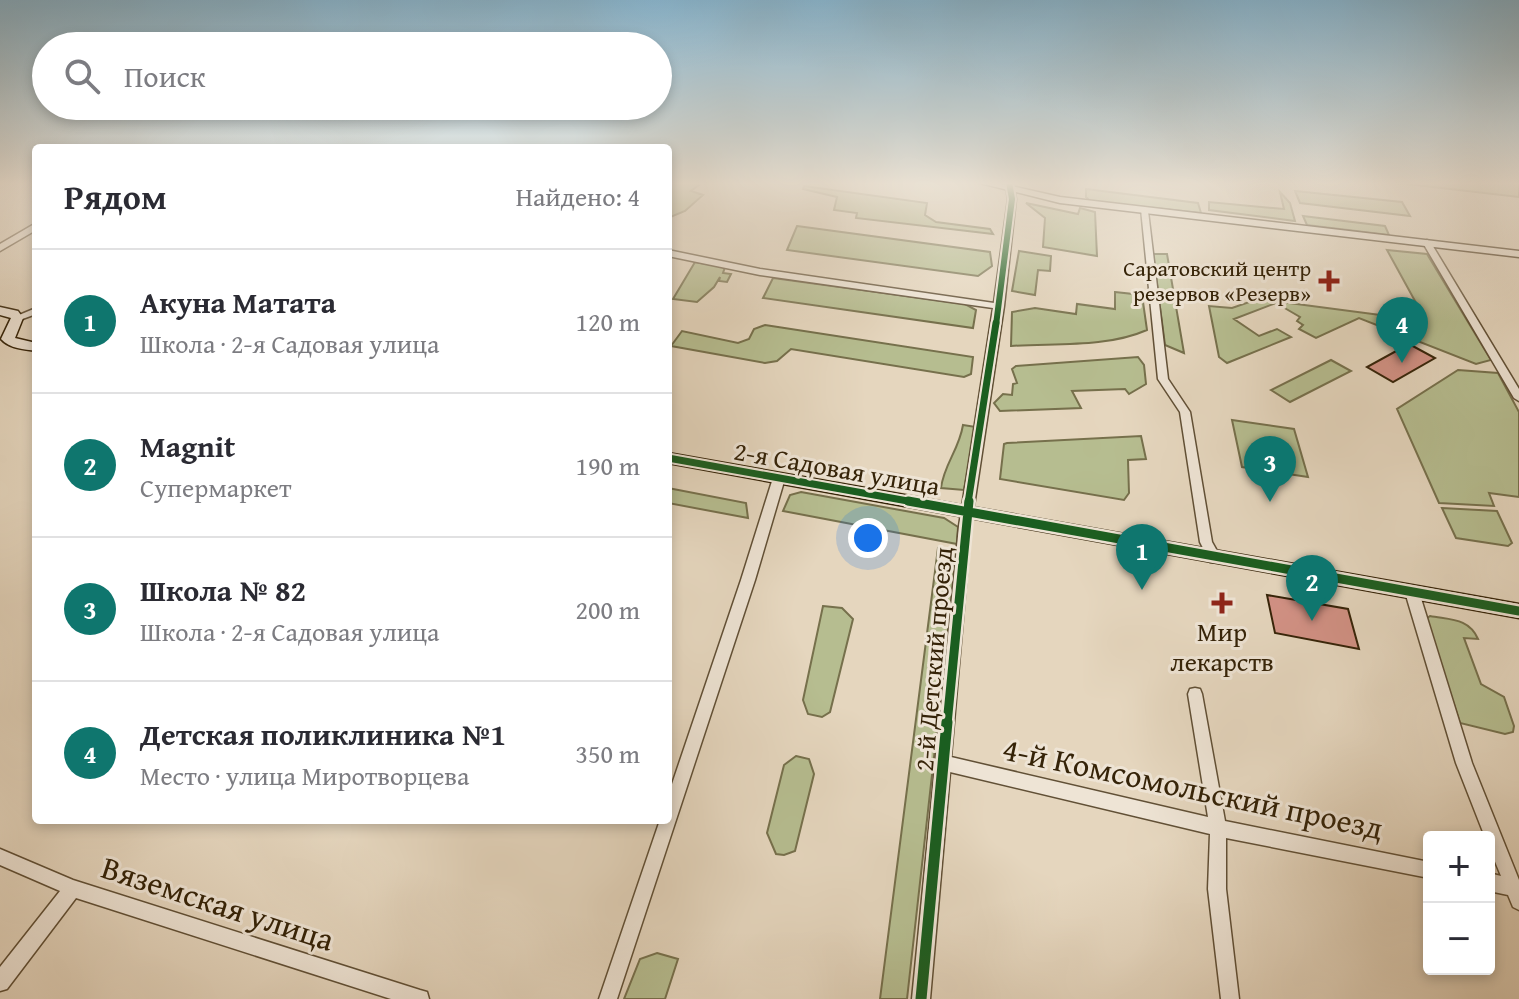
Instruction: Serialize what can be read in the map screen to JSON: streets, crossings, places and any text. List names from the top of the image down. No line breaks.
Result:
{"streets":{"street":["2-я Садовая улица","2-й Детский проезд","4-й Комсомольский проезд","Вяземская улица"]},"crossings":[["2-я Садовая улица","2-й Детский проезд"],["2-й Детский проезд","4-й Комсомольский проезд"]],"places":{"health":["Саратовский центр резервов «Резерв»","Мир лекарств"]},"page":{"search":"Поиск","heading":["Рядом","Найдено: 4"],"list":[{"mark":"1","name":"Акуна Матата","note":"Школа · 2-я Садовая улица","value":"120 m"},{"mark":"2","name":"Magnit","note":"Супермаркет","value":"190 m"},{"mark":"3","name":"Школа № 82","note":"Школа · 2-я Садовая улица","value":"200 m"},{"mark":"4","name":"Детская поликлиника №1","note":"Место · улица Миротворцева","value":"350 m"}],"pins":["4","3","1","2"],"map_buttons":["+","−"]}}
